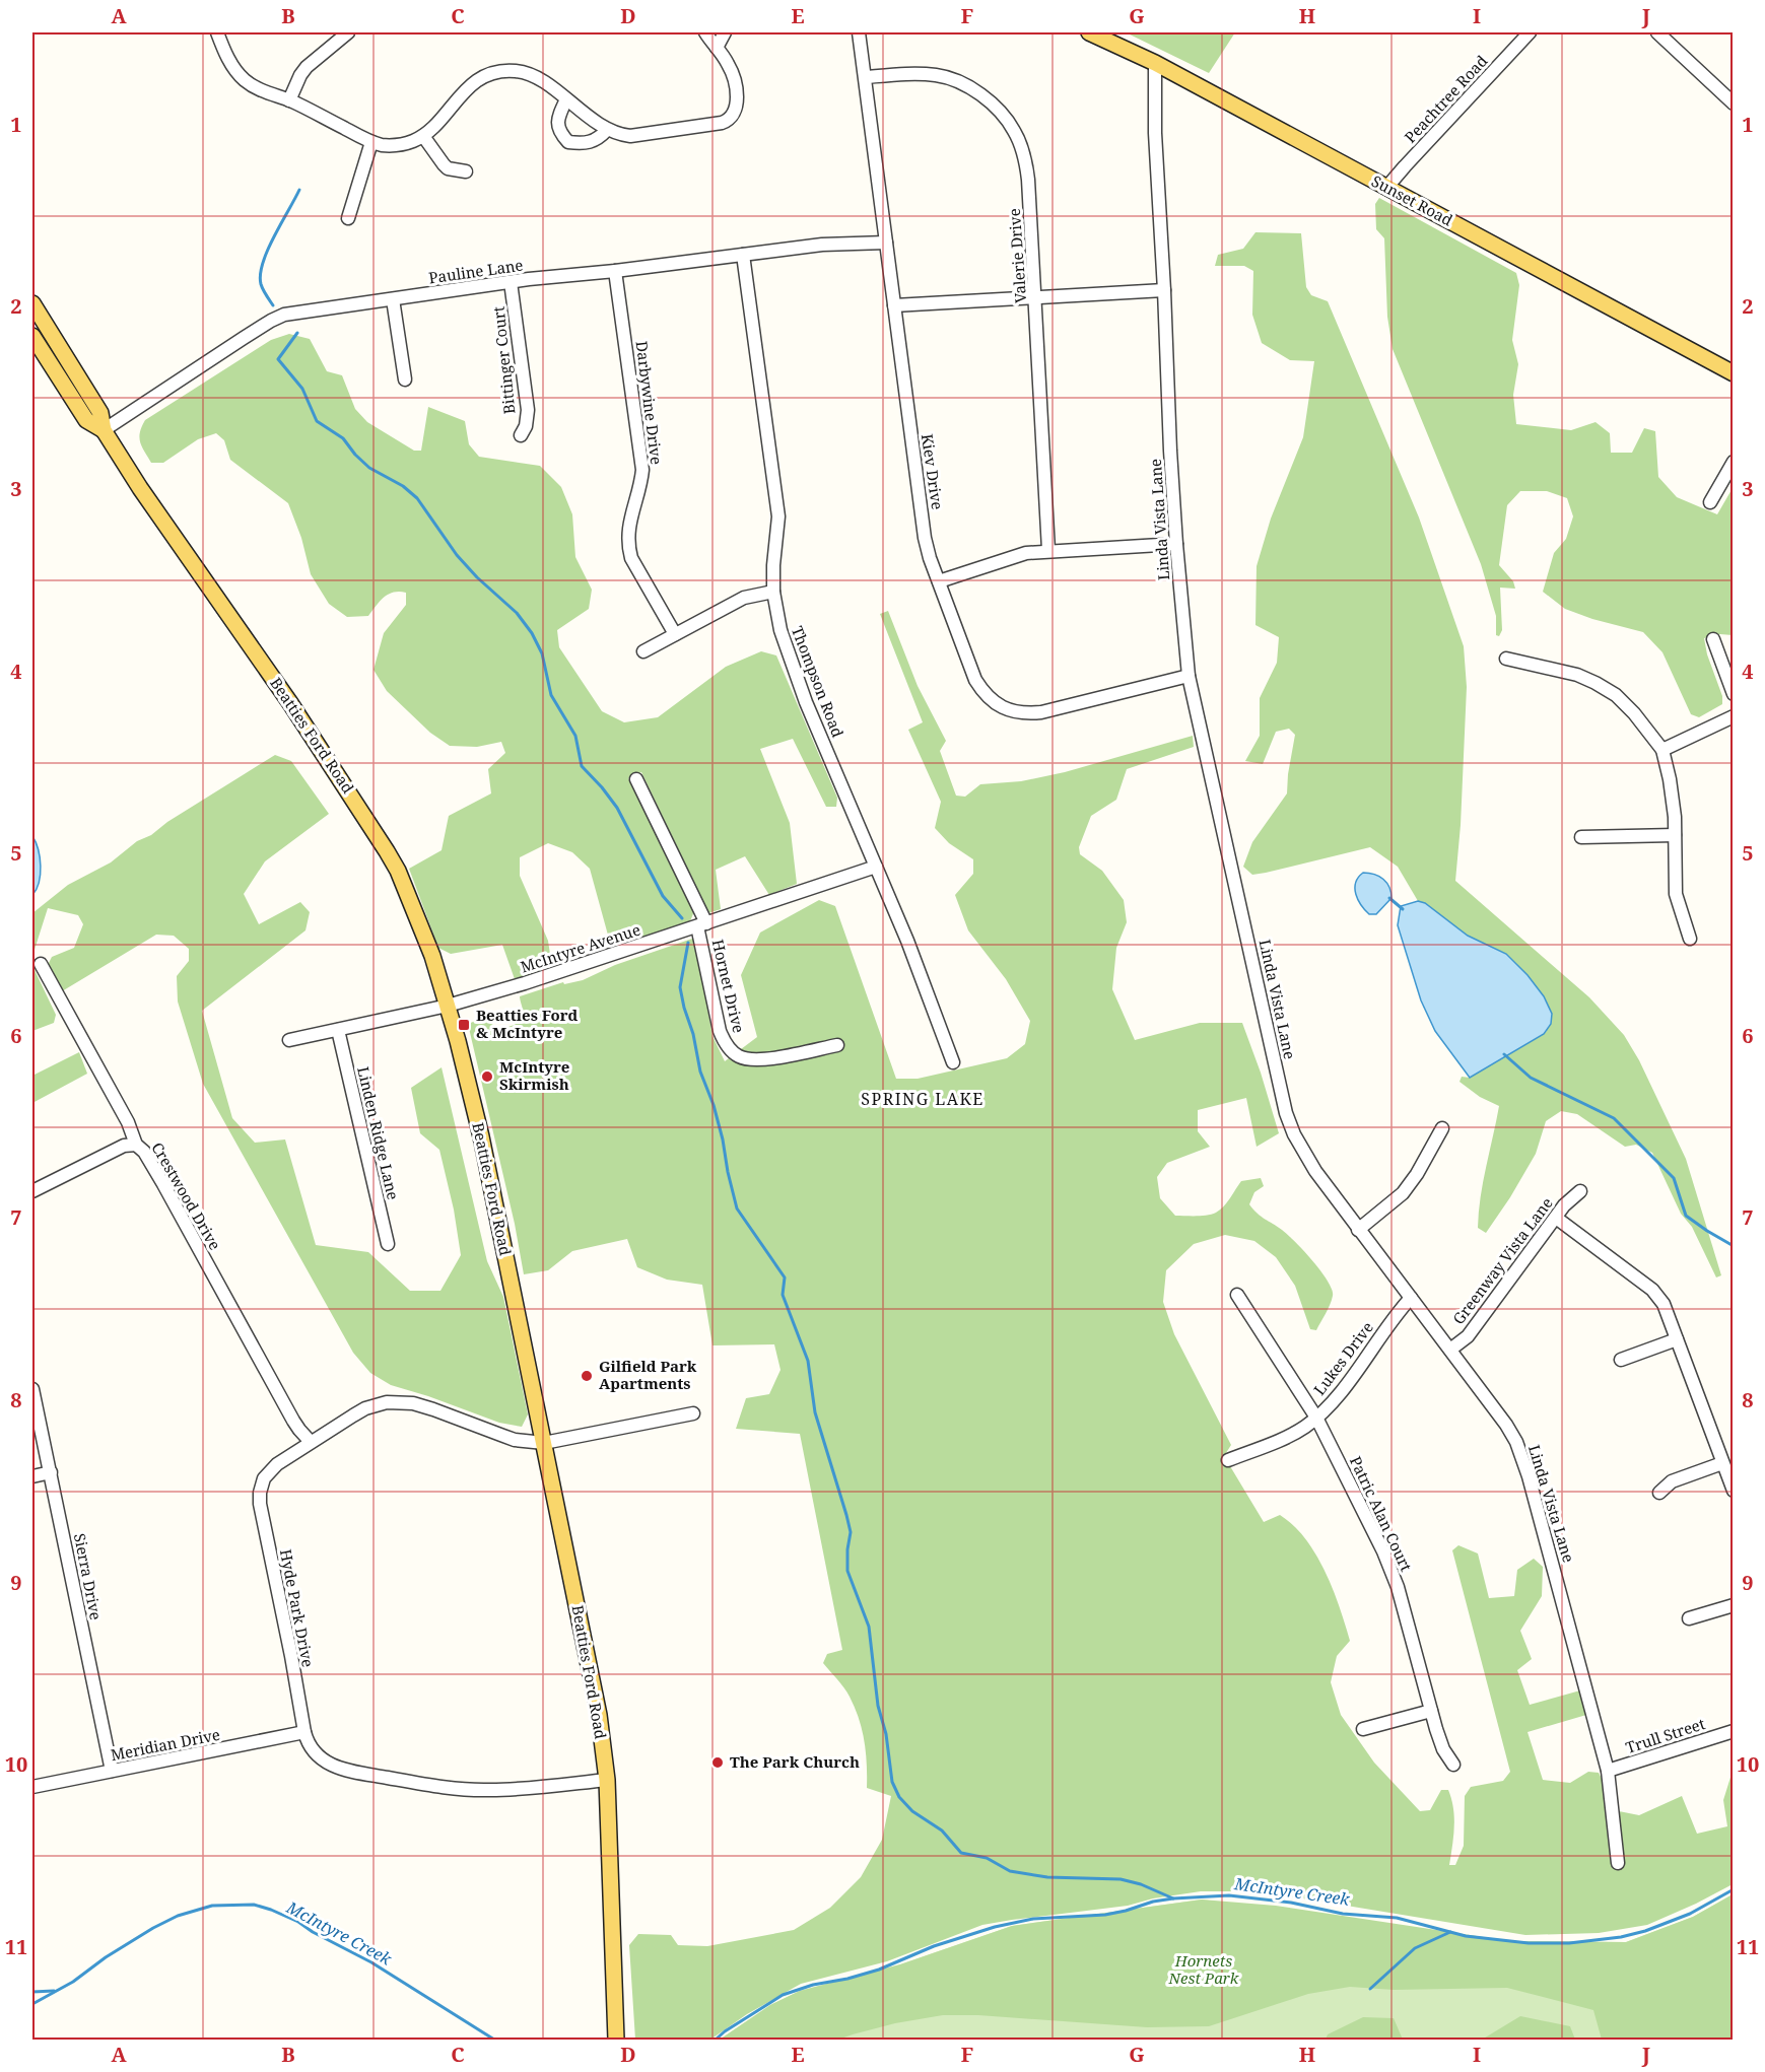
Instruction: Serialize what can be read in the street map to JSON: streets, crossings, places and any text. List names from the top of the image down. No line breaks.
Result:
{"streets":{"main road":["Sunset Road","Beatties Ford Road"],"street":["Peachtree Road","Valerie Drive","Pauline Lane","Bittinger Court","Darbywine Drive","Kiev Drive","Linda Vista Lane","Thompson Road","McIntyre Avenue","Hornet Drive","Linden Ridge Lane","Crestwood Drive","Greenway Vista Lane","Lukes Drive","Patric Alan Court","Sierra Drive","Hyde Park Drive","Trull Street","Meridian Drive"]},"crossings":[["Peachtree Road","Sunset Road"],["Sunset Road","Linda Vista Lane"],["Valerie Drive","Kiev Drive"],["Pauline Lane","Bittinger Court"],["Pauline Lane","Darbywine Drive"],["Pauline Lane","Kiev Drive"],["Pauline Lane","Thompson Road"],["Pauline Lane","Beatties Ford Road"],["Kiev Drive","Linda Vista Lane"],["Linda Vista Lane","Greenway Vista Lane"],["Linda Vista Lane","Lukes Drive"],["Linda Vista Lane","Trull Street"],["Thompson Road","McIntyre Avenue"],["Beatties Ford Road","McIntyre Avenue"],["Beatties Ford Road","Hyde Park Drive"],["McIntyre Avenue","Hornet Drive"],["McIntyre Avenue","Linden Ridge Lane"],["Crestwood Drive","Hyde Park Drive"],["Lukes Drive","Patric Alan Court"],["Sierra Drive","Meridian Drive"],["Hyde Park Drive","Meridian Drive"]],"districts":["SPRING LAKE"],"water":["McIntyre Creek"],"parks":["Hornets Nest Park"],"places":{"transit":["Beatties Ford & McIntyre"],"other":["McIntyre Skirmish","Gilfield Park Apartments","The Park Church"]},"grid":{"columns":["A","B","C","D","E","F","G","H","I","J"],"rows":["1","2","3","4","5","6","7","8","9","10","11"]}}
